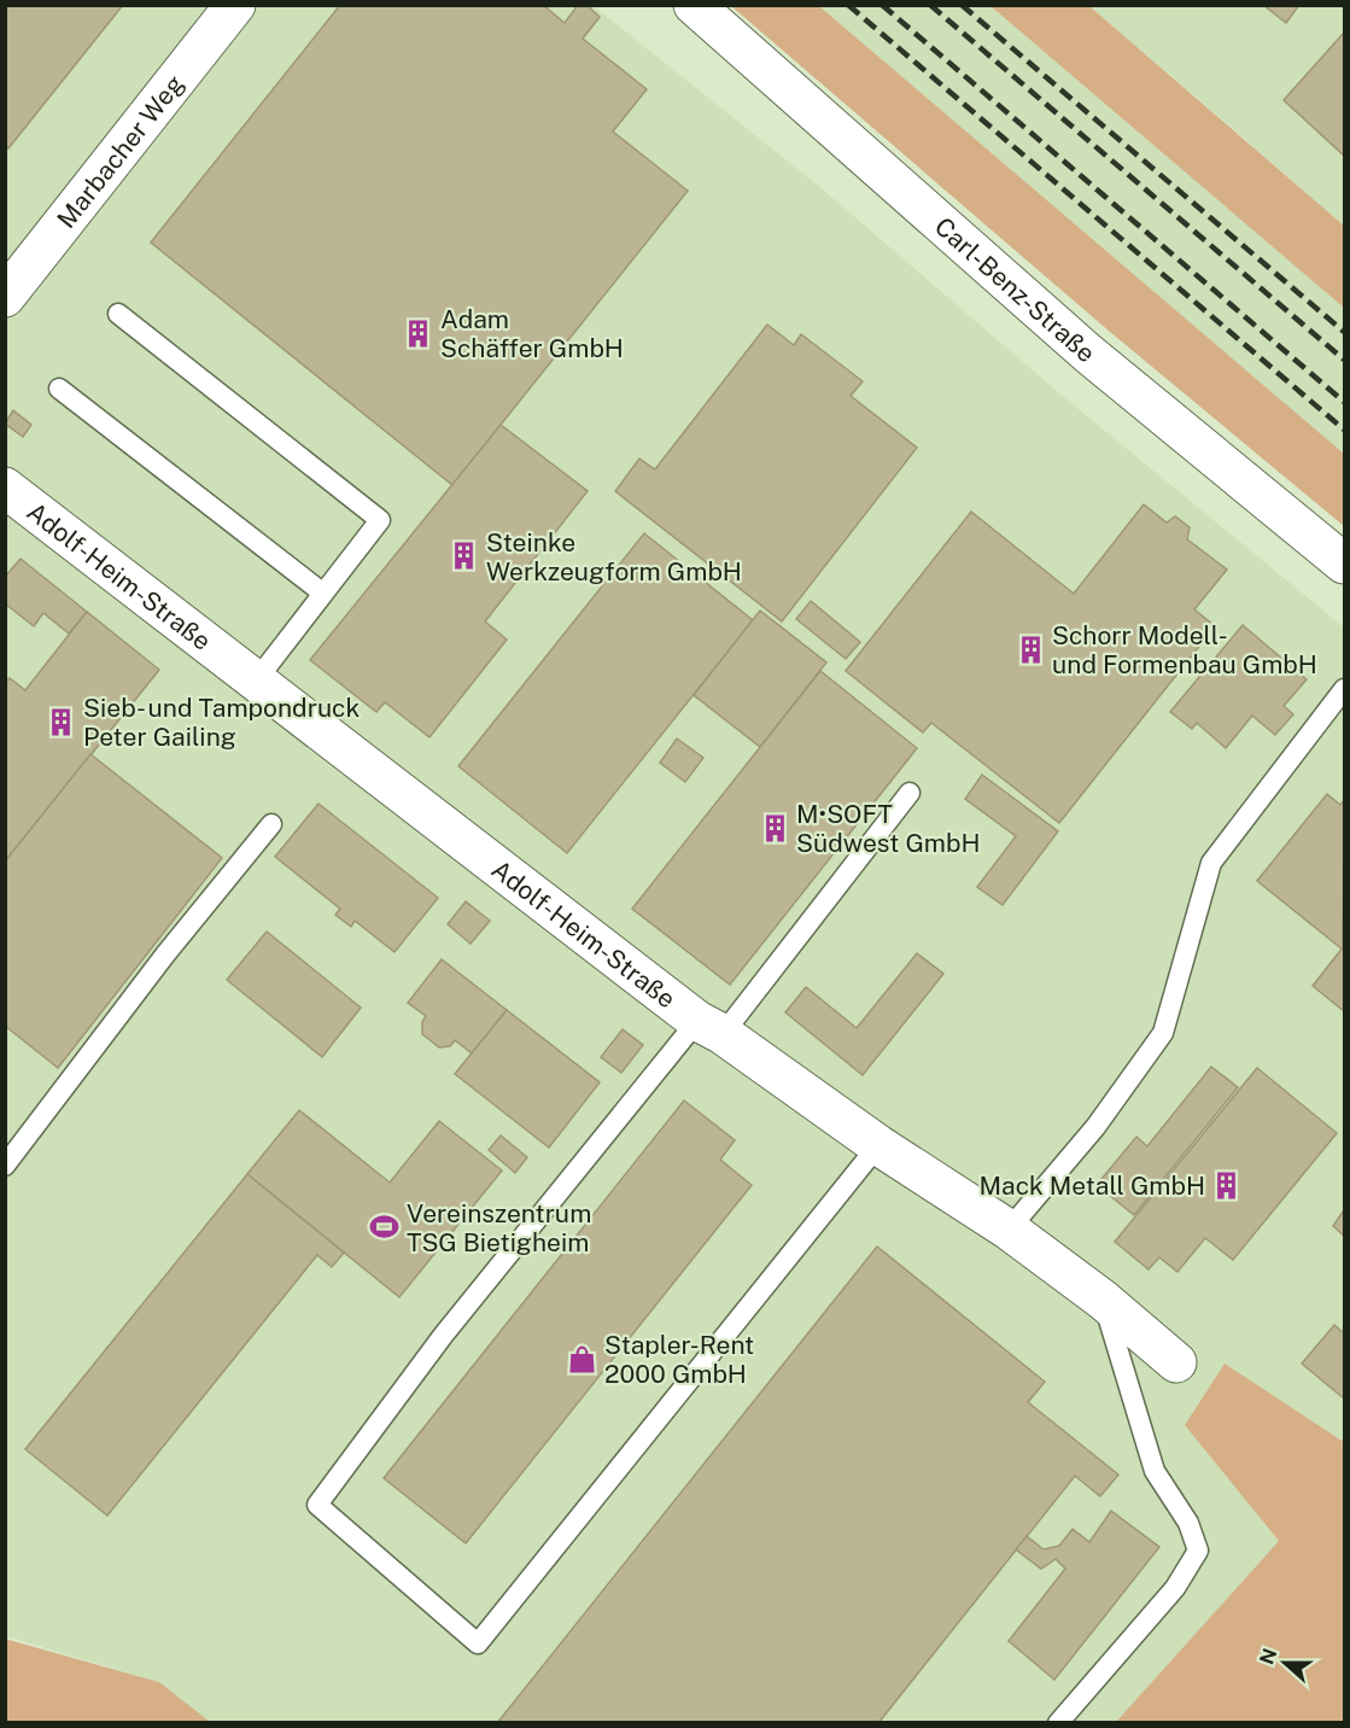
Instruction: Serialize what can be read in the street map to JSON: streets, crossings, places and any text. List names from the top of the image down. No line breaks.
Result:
{"streets":{"street":["Marbacher Weg","Carl-Benz-Straße","Adolf-Heim-Straße"]},"places":{"building":["Adam Schäffer GmbH","Steinke Werkzeugform GmbH","Schorr Modell- und Formenbau GmbH","Sieb- und Tampondruck Peter Gailing","M•SOFT Südwest GmbH","Mack Metall GmbH"],"sports":["Vereinszentrum TSG Bietigheim"],"shop":["Stapler-Rent 2000 GmbH"]},"north":"left"}
